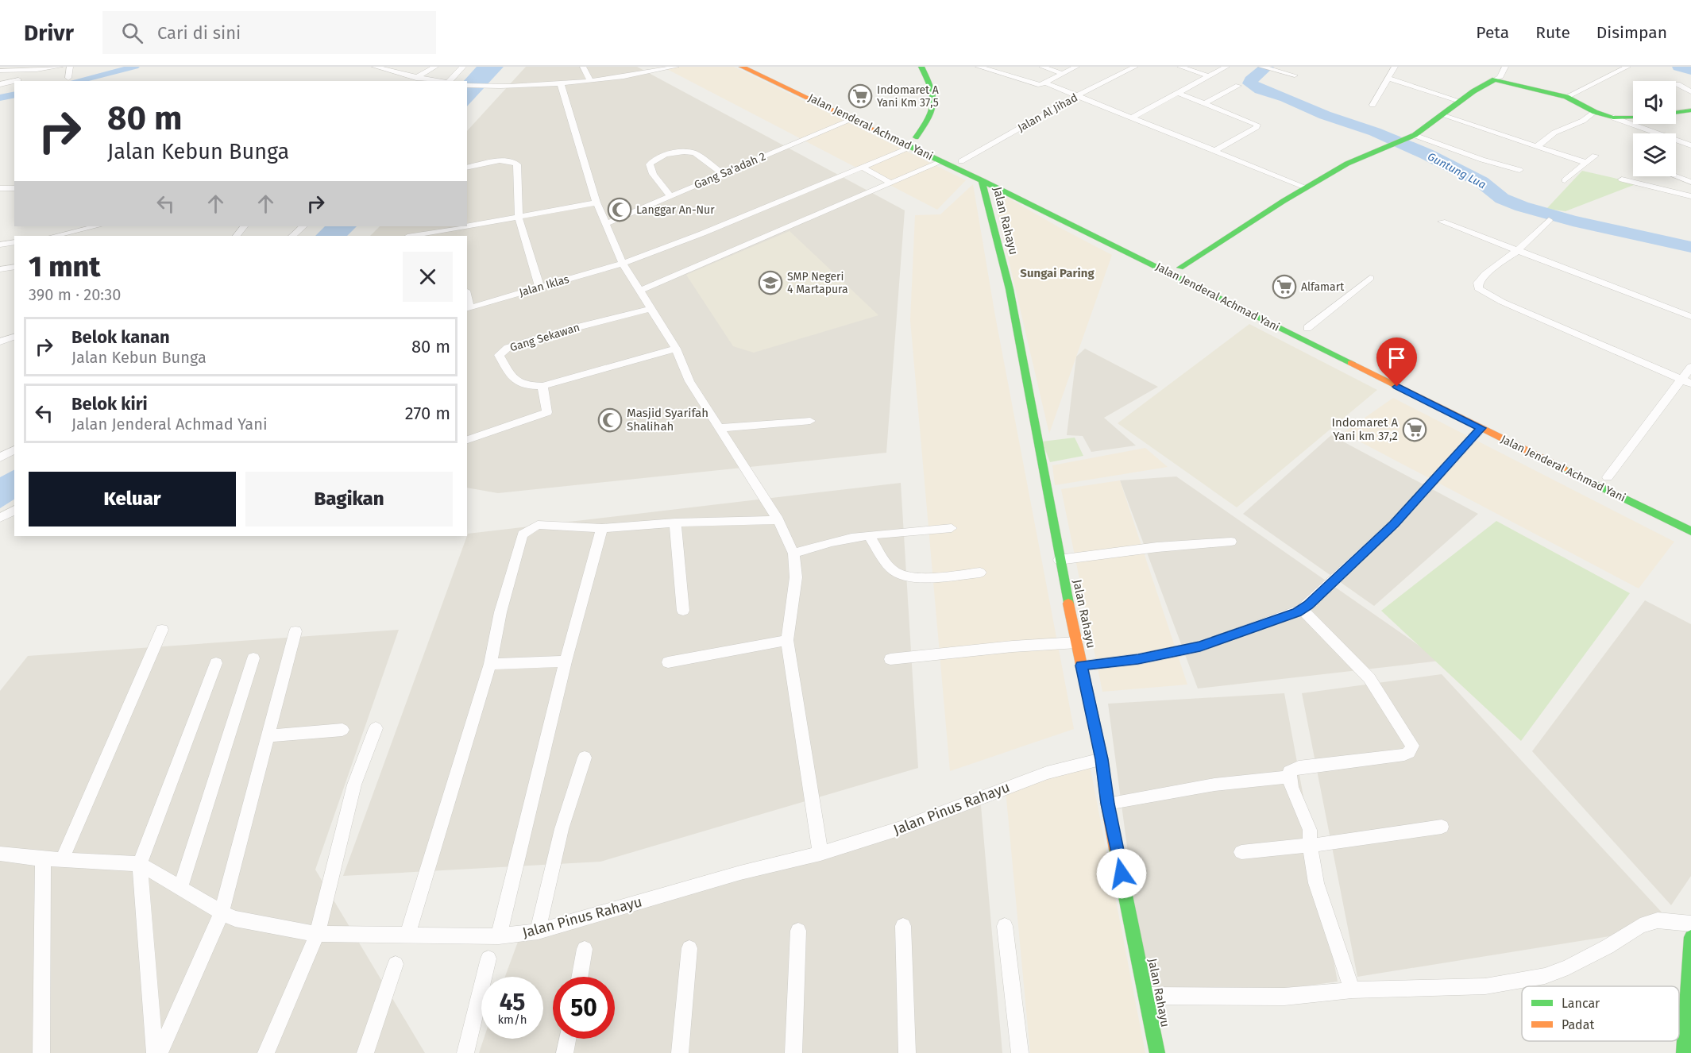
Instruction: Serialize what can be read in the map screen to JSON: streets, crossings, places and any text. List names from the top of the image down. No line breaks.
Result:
{"streets":{"main road":["Jalan Jenderal Achmad Yani","Jalan Rahayu"],"street":["Jalan Al Jihad","Gang Sa'adah 2","Jalan Iklas","Gang Sekawan","Jalan Pinus Rahayu"]},"crossings":[["Jalan Al Jihad","Jalan Jenderal Achmad Yani"],["Jalan Jenderal Achmad Yani","Gang Sa'adah 2"],["Jalan Jenderal Achmad Yani","Jalan Rahayu"],["Jalan Jenderal Achmad Yani","Jalan Iklas"],["Jalan Rahayu","Jalan Pinus Rahayu"]],"districts":["Sungai Paring"],"water":["Guntung Lua"],"places":{"supermarket":["Indomaret A Yani Km 37,5","Alfamart","Indomaret A Yani km 37,2"],"mosque":["Langgar An-Nur","Masjid Syarifah Shalihah"],"school or university":["SMP Negeri 4 Martapura"]},"legend":["Lancar","Padat"],"page":{"header":"Drivr","search":"Cari di sini","nav":["Peta","Rute","Disimpan"],"turn":["80 m","Jalan Kebun Bunga"],"heading":["1 mnt","390 m · 20:30"],"list":[{"name":"Belok kanan","note":"Jalan Kebun Bunga","value":"80 m"},{"name":"Belok kiri","note":"Jalan Jenderal Achmad Yani","value":"270 m"}],"buttons":["Keluar","Bagikan"],"speed":"45 km/h","limit":"50"}}
